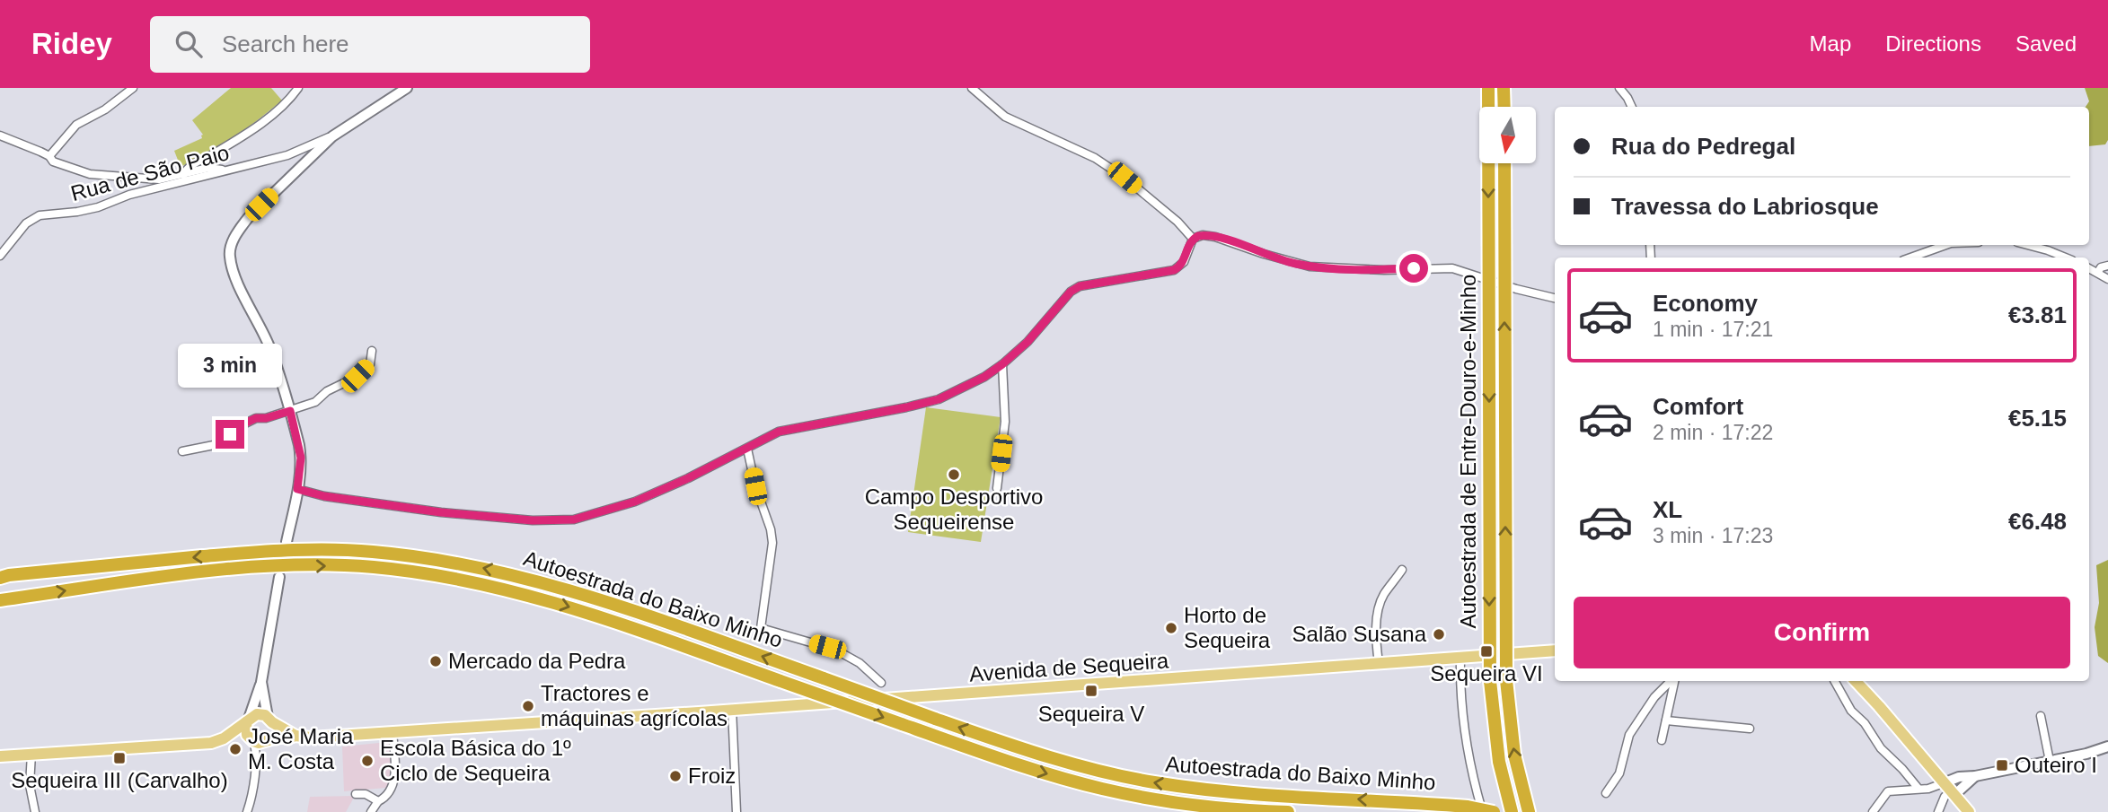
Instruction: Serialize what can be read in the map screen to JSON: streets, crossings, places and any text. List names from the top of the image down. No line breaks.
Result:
{"streets":{"highway":["Autoestrada de Entre-Douro-e-Minho","Autoestrada do Baixo Minho"],"main road":["Avenida de Sequeira"],"street":["Rua de São Paio"]},"places":{"other":["Campo Desportivo Sequeirense","Horto de Sequeira","Salão Susana","Mercado da Pedra","Tractores e máquinas agrícolas","José Maria M. Costa","Escola Básica do 1º Ciclo de Sequeira","Froiz"],"transit":["Sequeira VI","Sequeira V","Sequeira III (Carvalho)","Outeiro I"]},"north":"bottom","page":{"header":"Ridey","search":"Search here","nav":["Map","Directions","Saved"],"banner":["Rua do Pedregal","Travessa do Labriosque"],"list":[{"name":"Economy","note":"1 min · 17:21","value":"€3.81"},{"name":"Comfort","note":"2 min · 17:22","value":"€5.15"},{"name":"XL","note":"3 min · 17:23","value":"€6.48"}],"bubble":"3 min","buttons":"Confirm"}}
